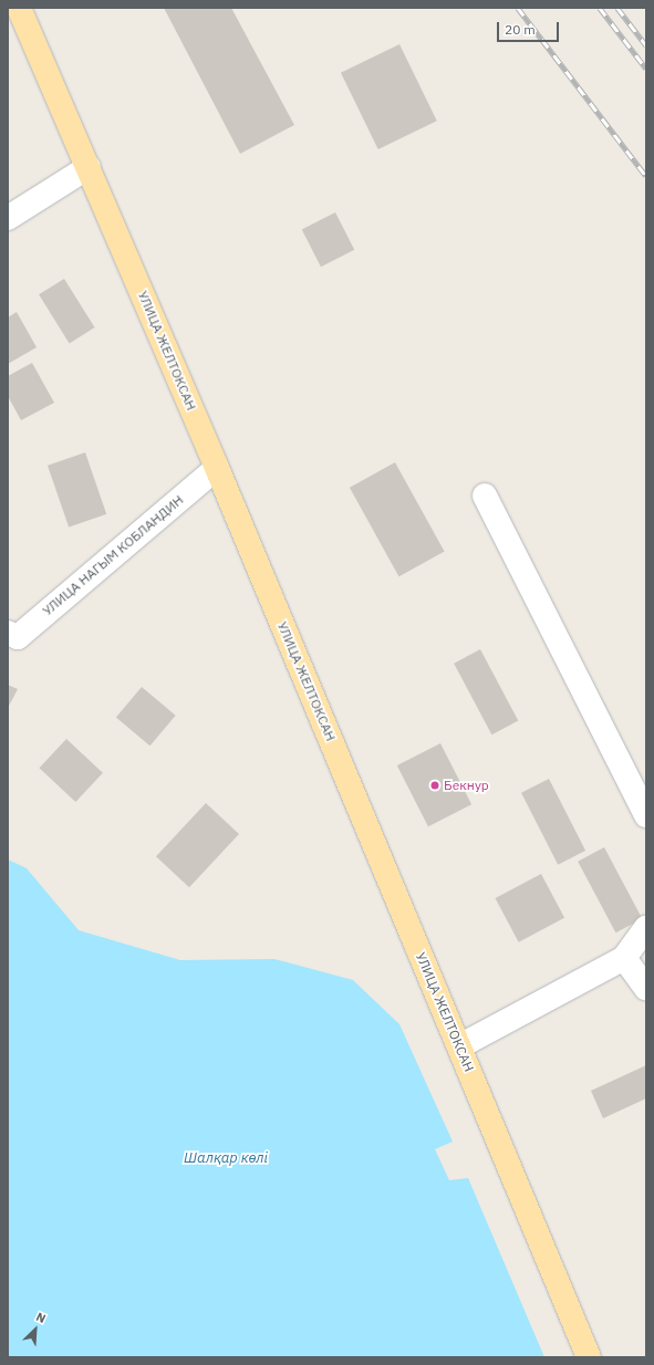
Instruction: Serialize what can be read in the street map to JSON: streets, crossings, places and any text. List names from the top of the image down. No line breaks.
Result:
{"streets":{"main road":["УЛИЦА ЖЕЛТОКСАН"],"street":["УЛИЦА НАГЫМ КОБЛАНДИН"]},"crossings":[["УЛИЦА ЖЕЛТОКСАН","УЛИЦА НАГЫМ КОБЛАНДИН"]],"water":["Шалқар көлі"],"places":["Бекнур"],"scale_bar":"20 m","north":"top right"}
